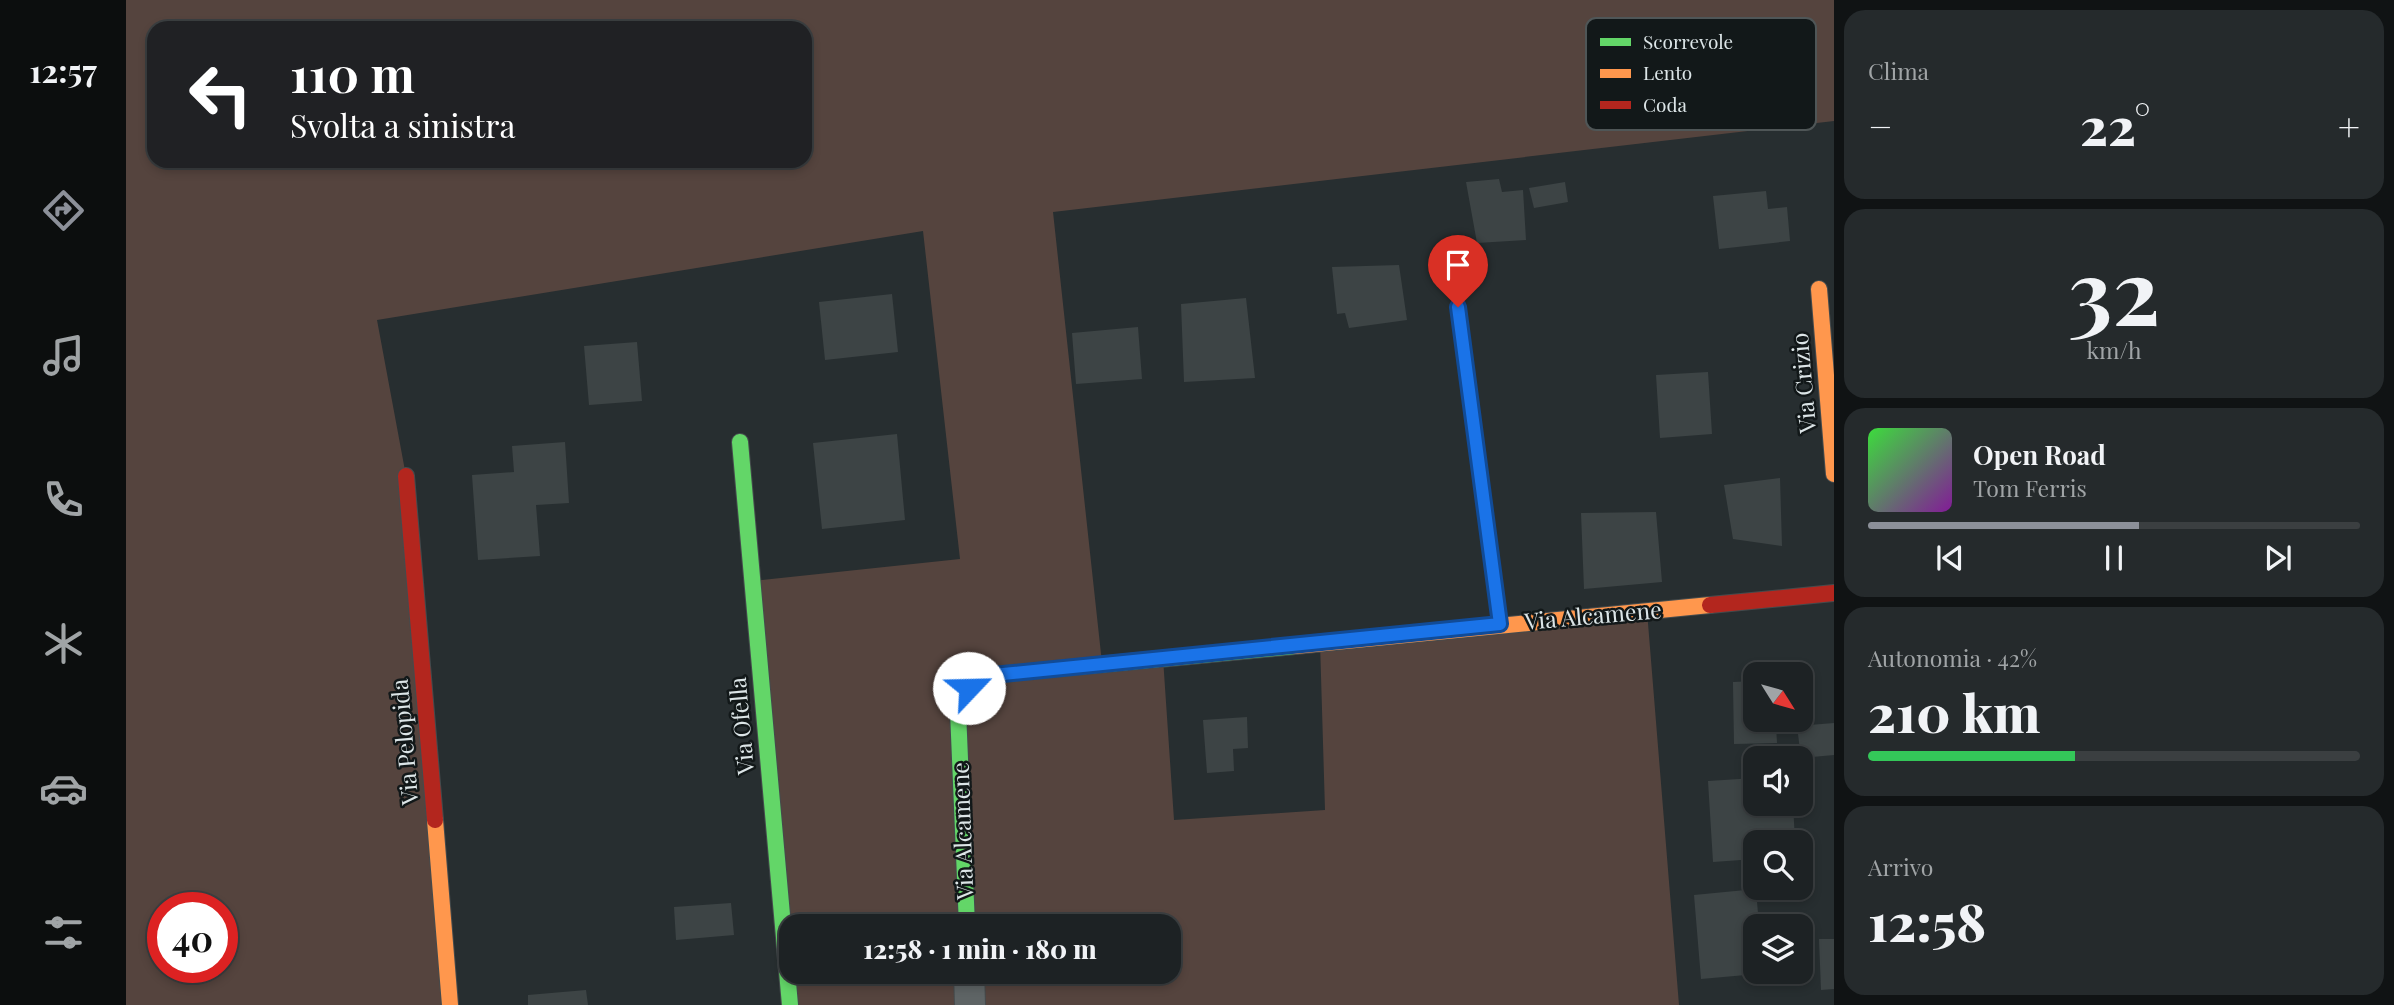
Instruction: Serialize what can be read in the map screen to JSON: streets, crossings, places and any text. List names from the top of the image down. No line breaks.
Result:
{"streets":{"street":["Via Crizio","Via Alcamene","Via Ofella","Via Pelopida"]},"legend":["Scorrevole","Lento","Coda"],"north":"bottom right","page":{"tabs":"12:57","tile":["Clima",["32","km/h"],["Autonomia · 42%","210 km"],["Arrivo","12:58"]],"turn":["110 m","Svolta a sinistra"],"heat":["−","22°","+"],"song":["Open Road","Tom Ferris"],"limit":"40","trip":"12:58 · 1 min · 180 m"}}
